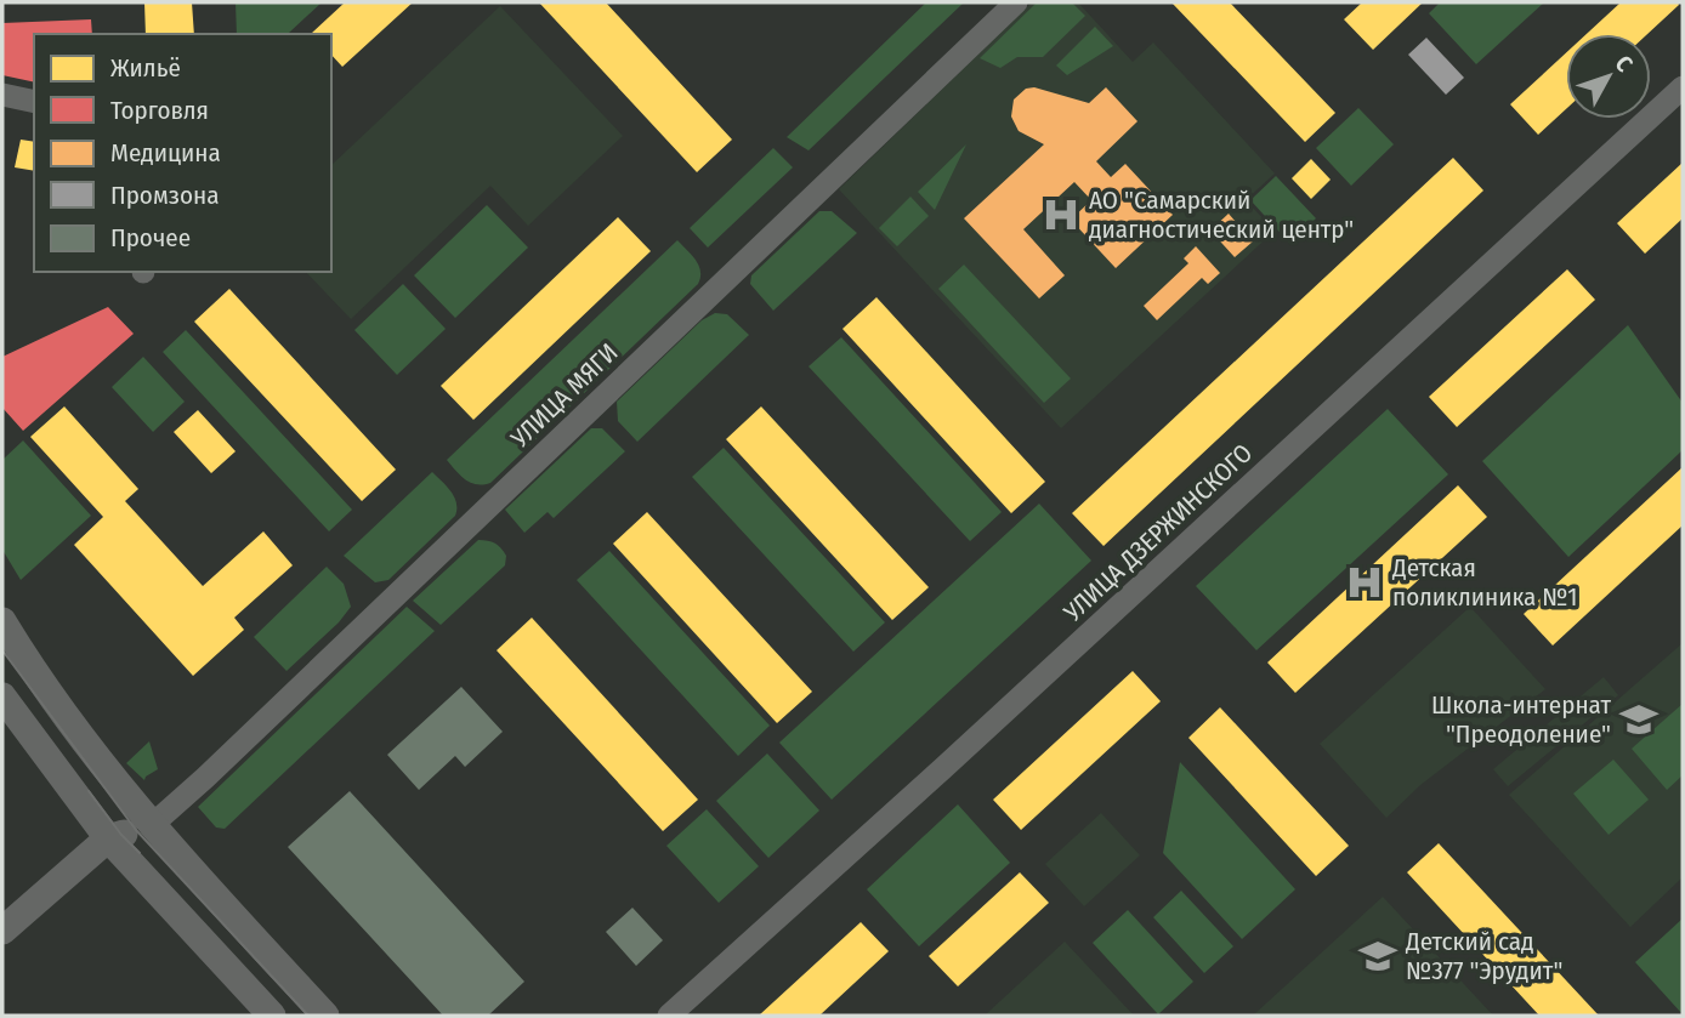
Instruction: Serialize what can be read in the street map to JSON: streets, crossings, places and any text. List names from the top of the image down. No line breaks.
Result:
{"streets":{"street":["УЛИЦА МЯГИ","УЛИЦА ДЗЕРЖИНСКОГО"]},"places":{"hospital":["АО \"Самарский диагностический центр\"","Детская поликлиника №1"],"school or university":["Школа-интернат \"Преодоление\"","Детский сад №377 \"Эрудит\""]},"legend":["Жильё","Торговля","Медицина","Промзона","Прочее"],"north":"top right"}
